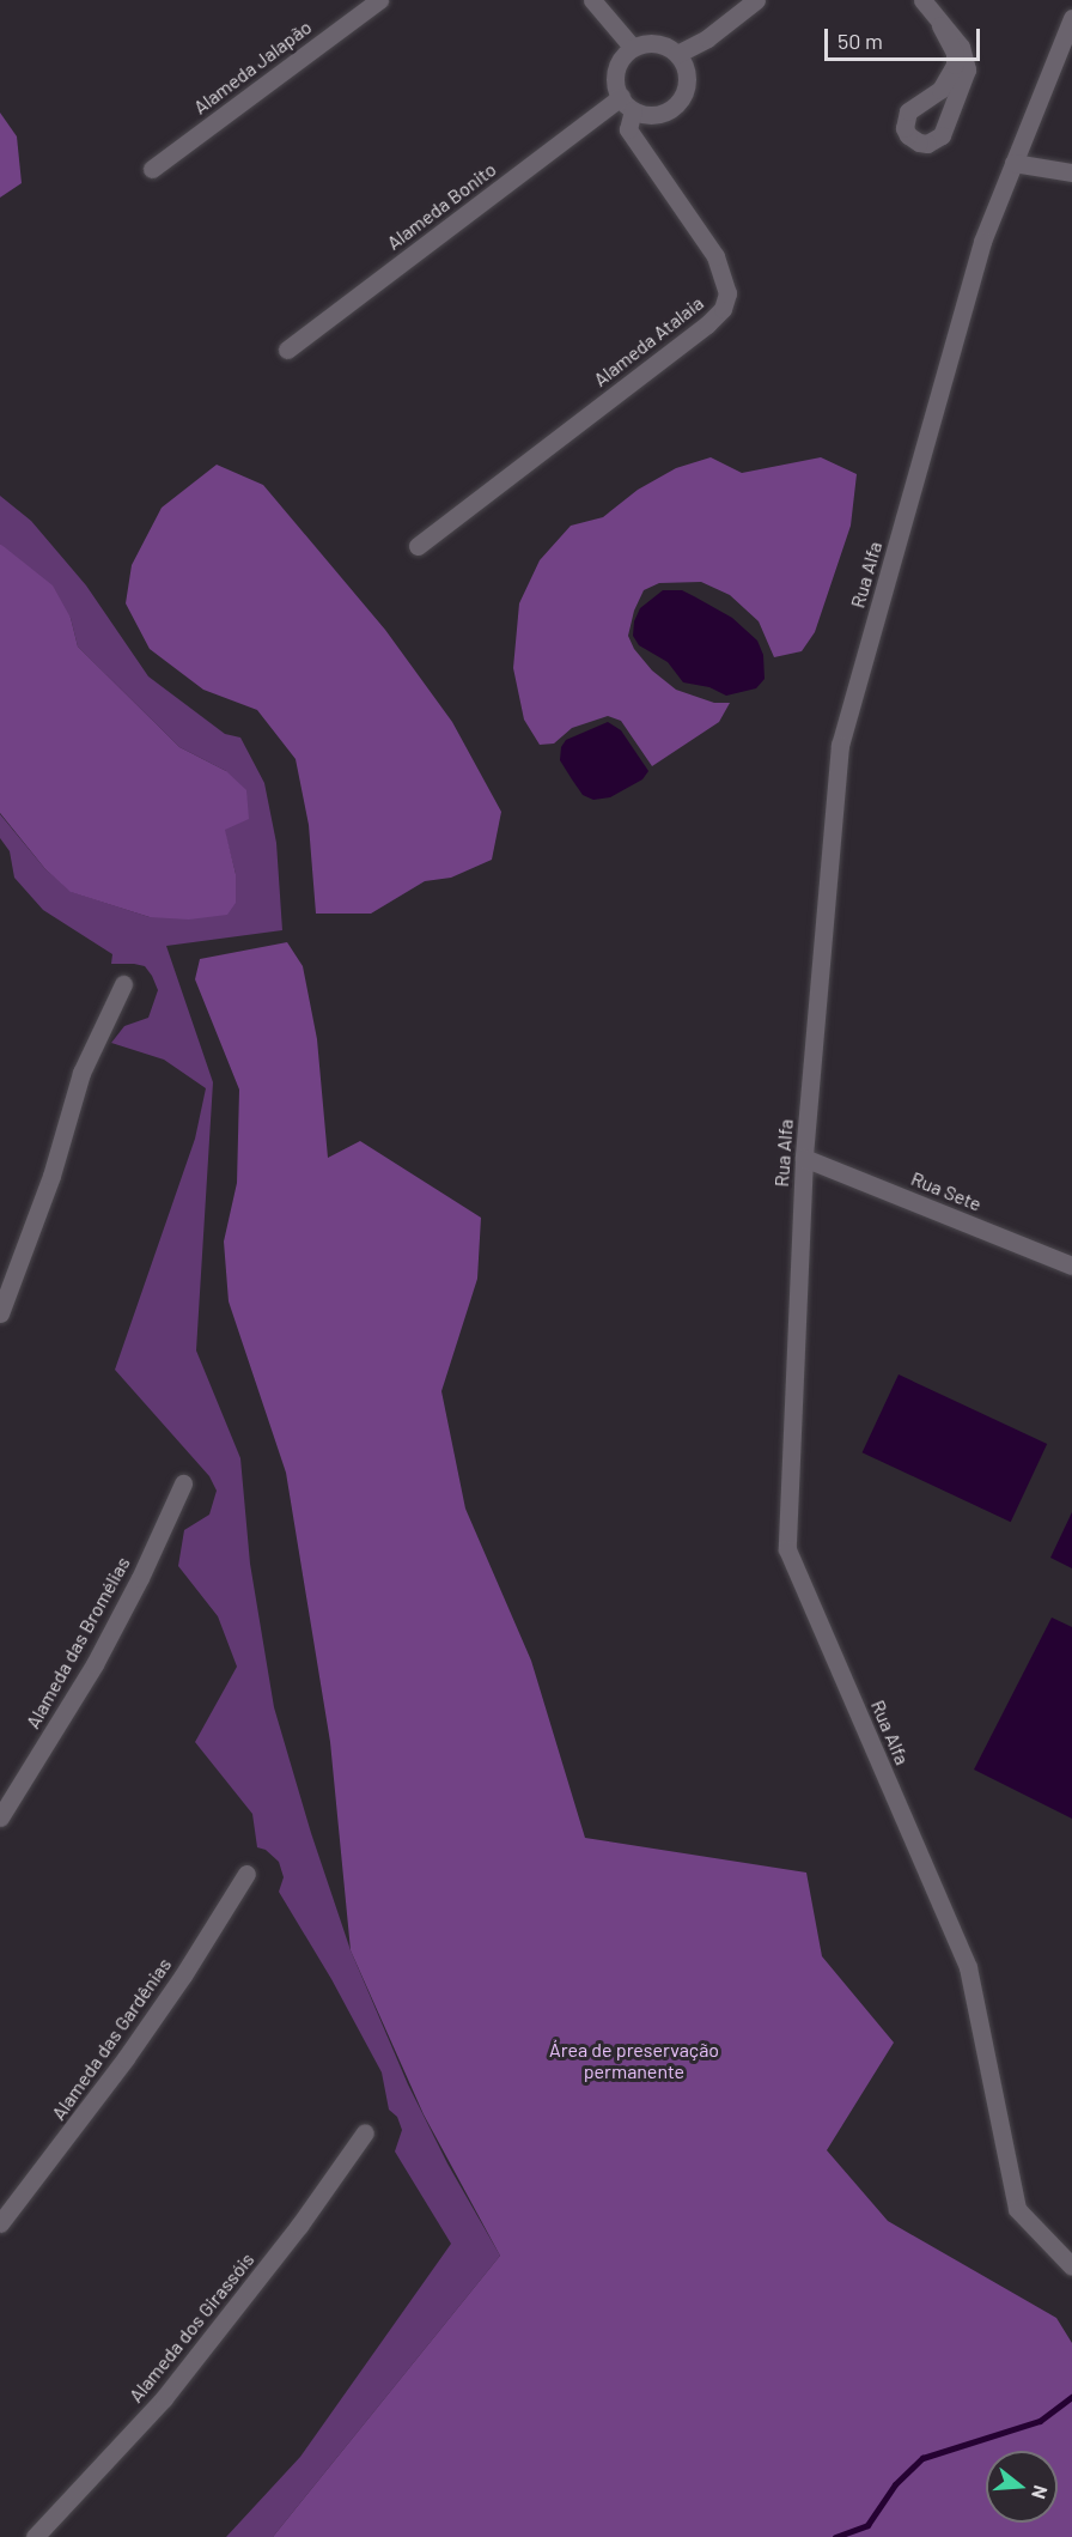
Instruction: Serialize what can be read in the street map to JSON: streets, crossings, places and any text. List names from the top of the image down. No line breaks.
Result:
{"streets":{"street":["Alameda Jalapão","Alameda Bonito","Alameda Atalaia","Rua Alfa","Rua Sete","Alameda das Bromélias","Alameda das Gardênias","Alameda dos Girassóis"]},"crossings":[["Alameda Bonito","Alameda Atalaia"],["Rua Alfa","Rua Sete"]],"parks":["Área de preservação permanente"],"scale_bar":"50 m","north":"right"}
